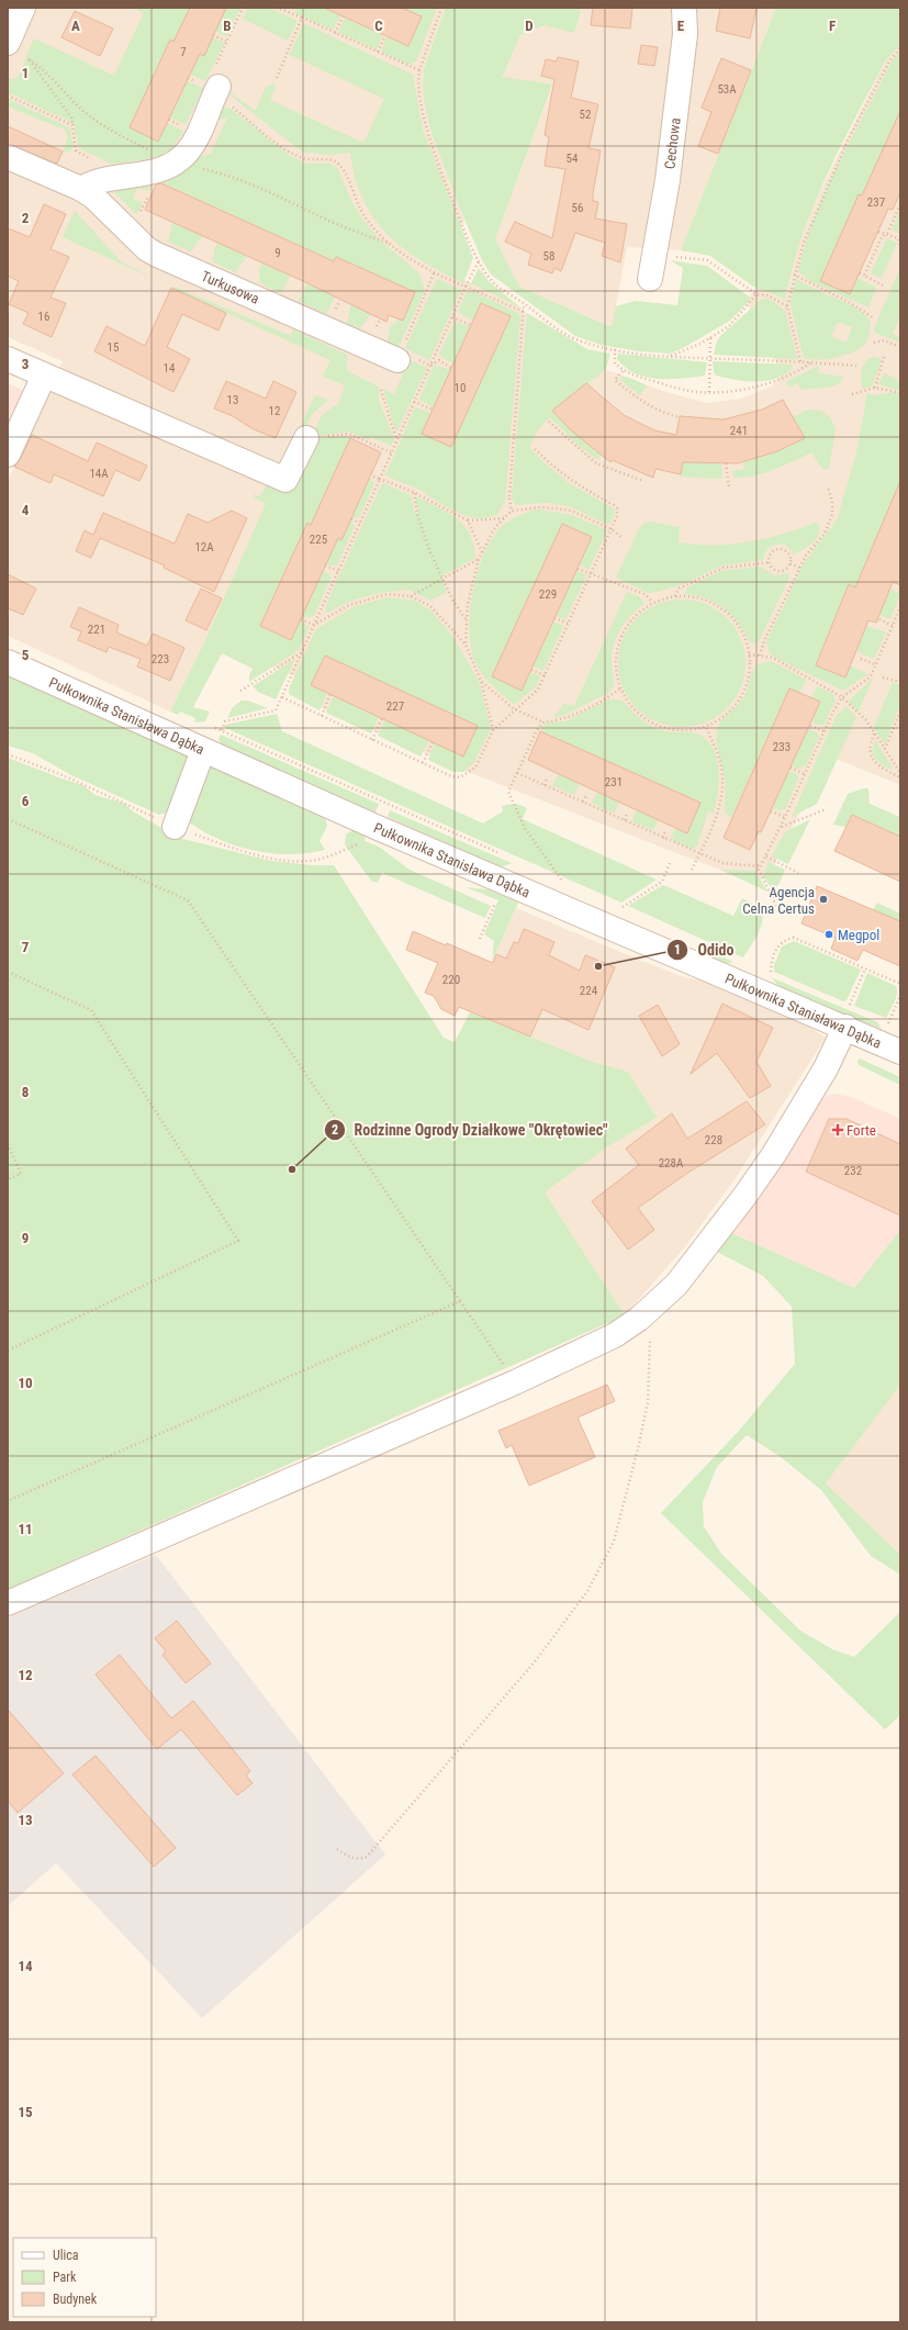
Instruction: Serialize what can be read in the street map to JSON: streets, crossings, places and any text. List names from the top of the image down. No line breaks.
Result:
{"streets":{"street":["Cechowa","Turkusowa","Pułkownika Stanisława Dąbka"]},"places":{"other":["Agencja Celna Certus","Megpol","Odido","Rodzinne Ogrody Działkowe \"Okrętowiec\""],"health":["Forte"]},"house_numbers":["7","53A","52","54","237","56","9","58","16","15","14","10","13","12","241","14A","225","12A","229","221","223","227","233","231","220","224","228","228A","232"],"legend":["Ulica","Park","Budynek"],"grid":{"columns":["A","B","C","D","E","F"],"rows":["1","2","3","4","5","6","7","8","9","10","11","12","13","14","15"]}}
